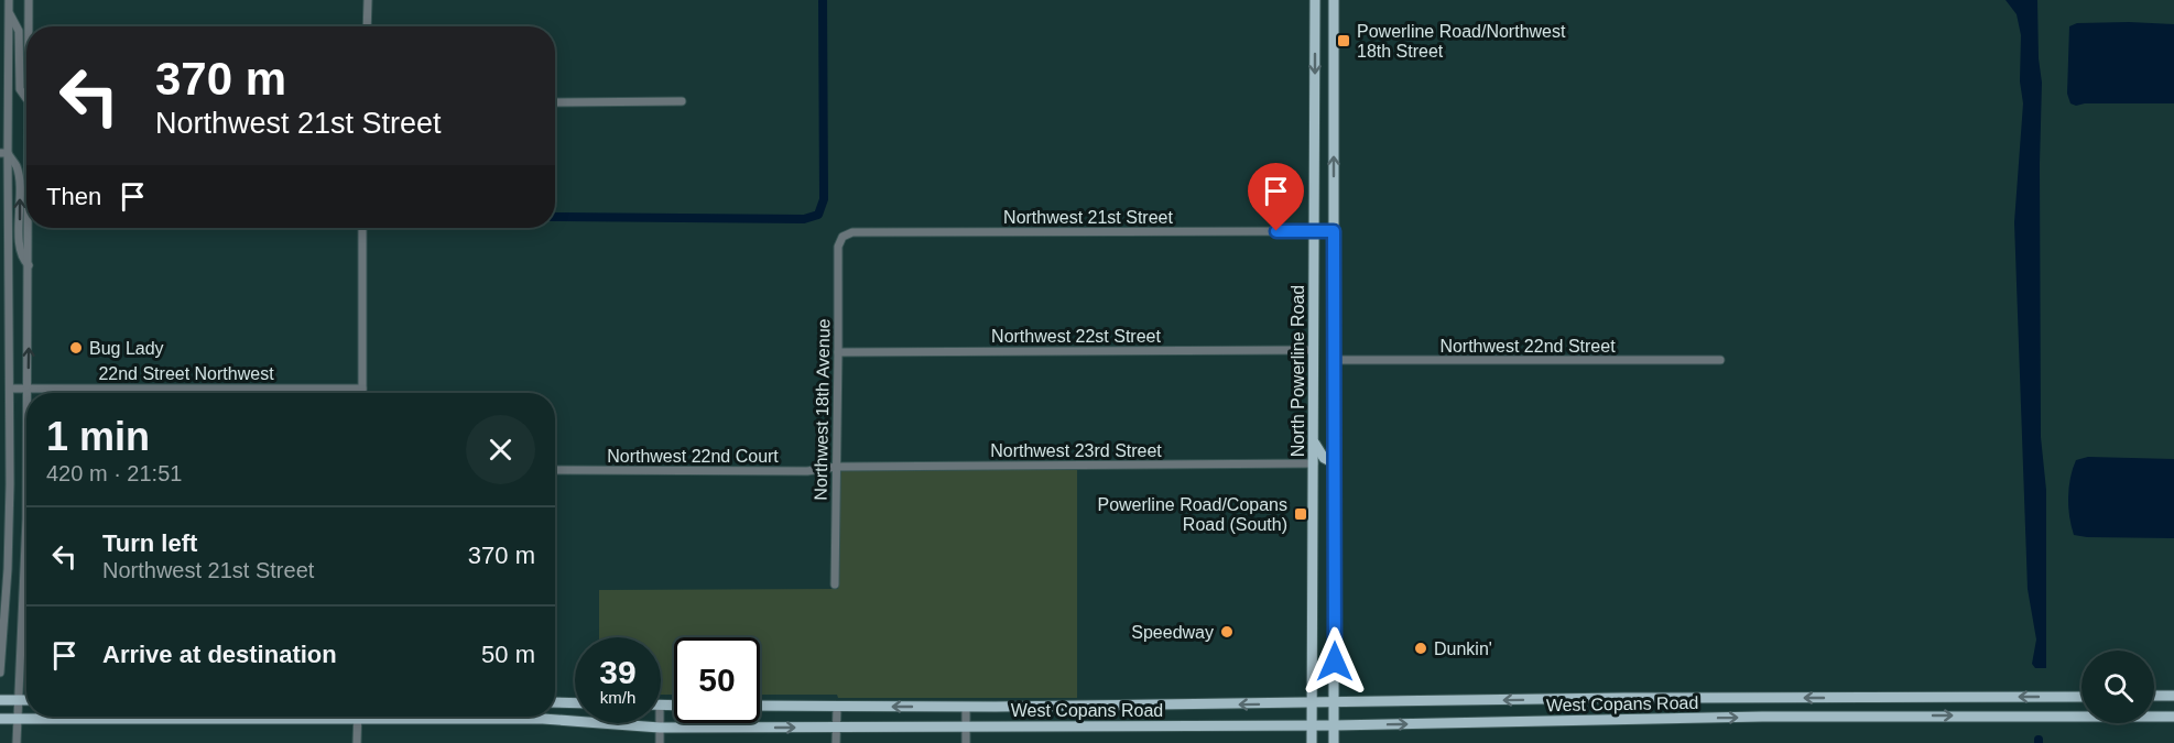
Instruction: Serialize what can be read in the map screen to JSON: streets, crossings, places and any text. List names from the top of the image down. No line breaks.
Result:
{"streets":{"main road":["North Powerline Road","West Copans Road"],"street":["Northwest 21st Street","Northwest 22st Street","Northwest 22nd Street","22nd Street Northwest","Northwest 18th Avenue","Northwest 23rd Street","Northwest 22nd Court"]},"crossings":[["Northwest 21st Street","North Powerline Road"],["Northwest 21st Street","Northwest 18th Avenue"],["Northwest 22st Street","North Powerline Road"],["Northwest 22st Street","Northwest 18th Avenue"],["Northwest 22nd Street","North Powerline Road"],["North Powerline Road","Northwest 23rd Street"],["North Powerline Road","West Copans Road"],["Northwest 18th Avenue","Northwest 23rd Street"],["Northwest 18th Avenue","Northwest 22nd Court"],["Northwest 23rd Street","Northwest 22nd Court"]],"places":{"transit":["Powerline Road/Northwest 18th Street","Powerline Road/Copans Road (South)"],"other":["Bug Lady","Speedway","Dunkin'"]},"page":{"turn":["370 m","Northwest 21st Street"],"then":"Then","heading":["1 min","420 m · 21:51"],"list":[{"name":"Turn left","note":"Northwest 21st Street","value":"370 m"},{"name":"Arrive at destination","value":"50 m"}],"speed":"39 km/h","limit":"50"}}
